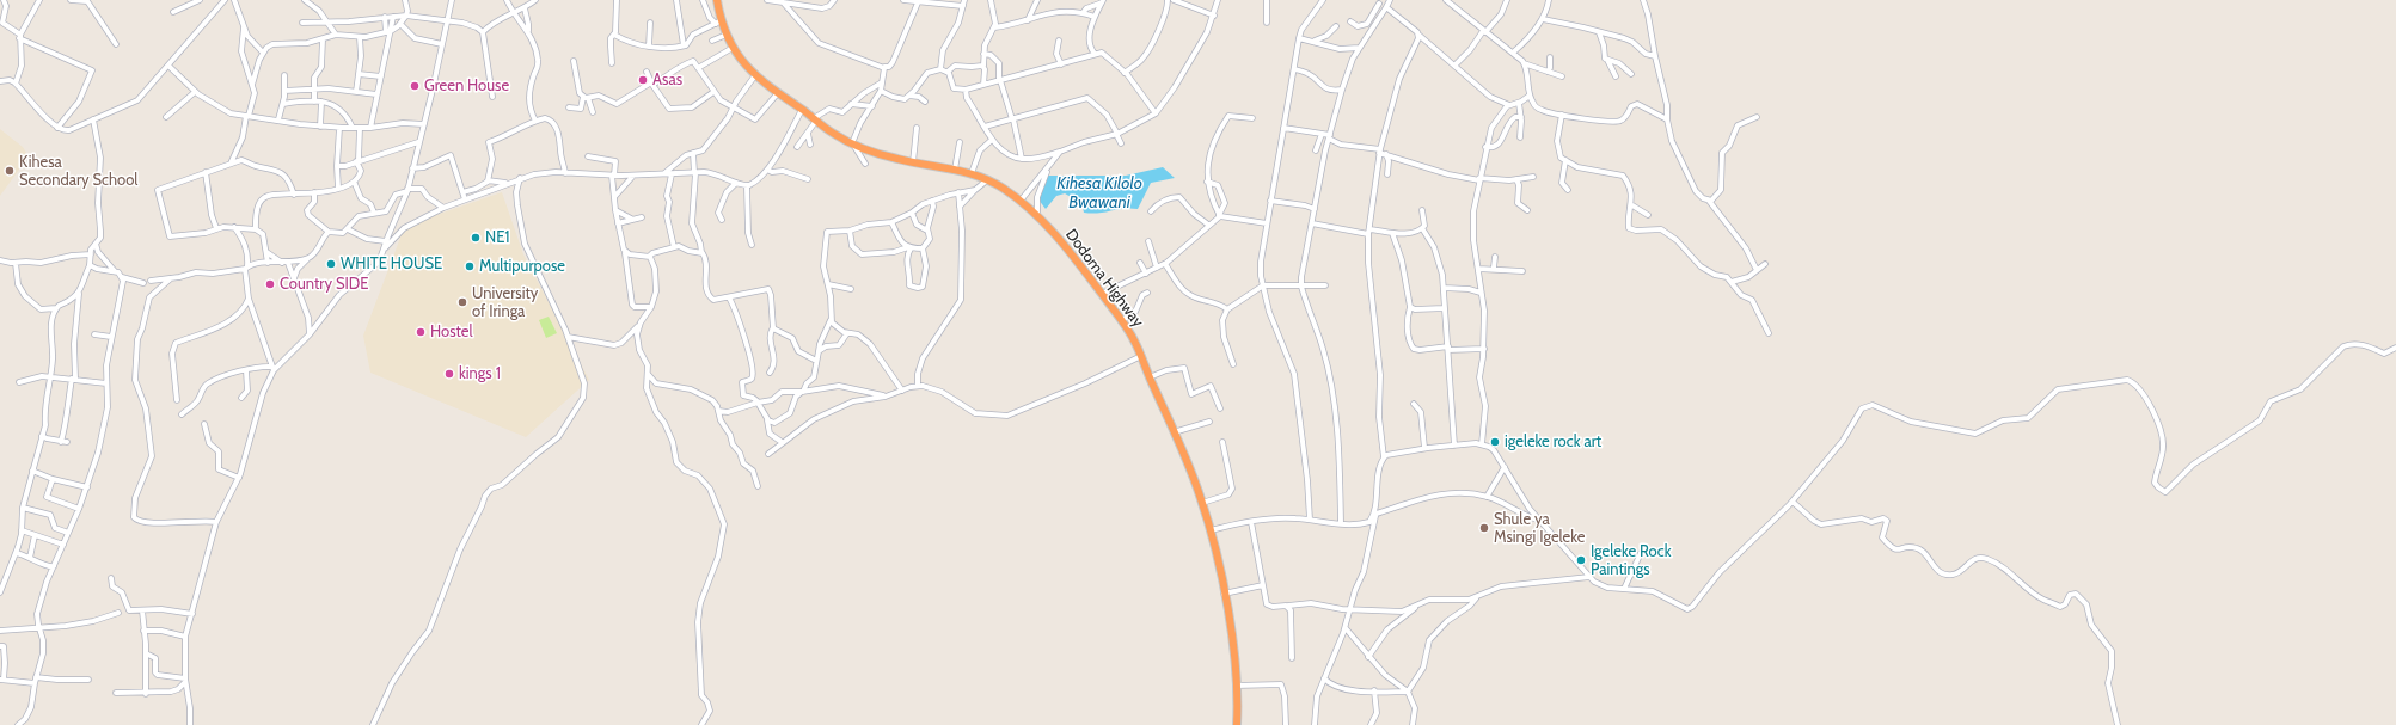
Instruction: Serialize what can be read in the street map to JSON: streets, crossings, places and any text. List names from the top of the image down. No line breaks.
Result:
{"streets":{"highway":["Dodoma Highway"]},"water":["Kihesa Kilolo Bwawani"],"places":["Asas","Green House","Kihesa Secondary School","NE1","WHITE HOUSE","Multipurpose","Country SIDE","University of Iringa","Hostel","kings 1","igeleke rock art","Shule ya Msingi Igeleke","Igeleke Rock Paintings"]}
